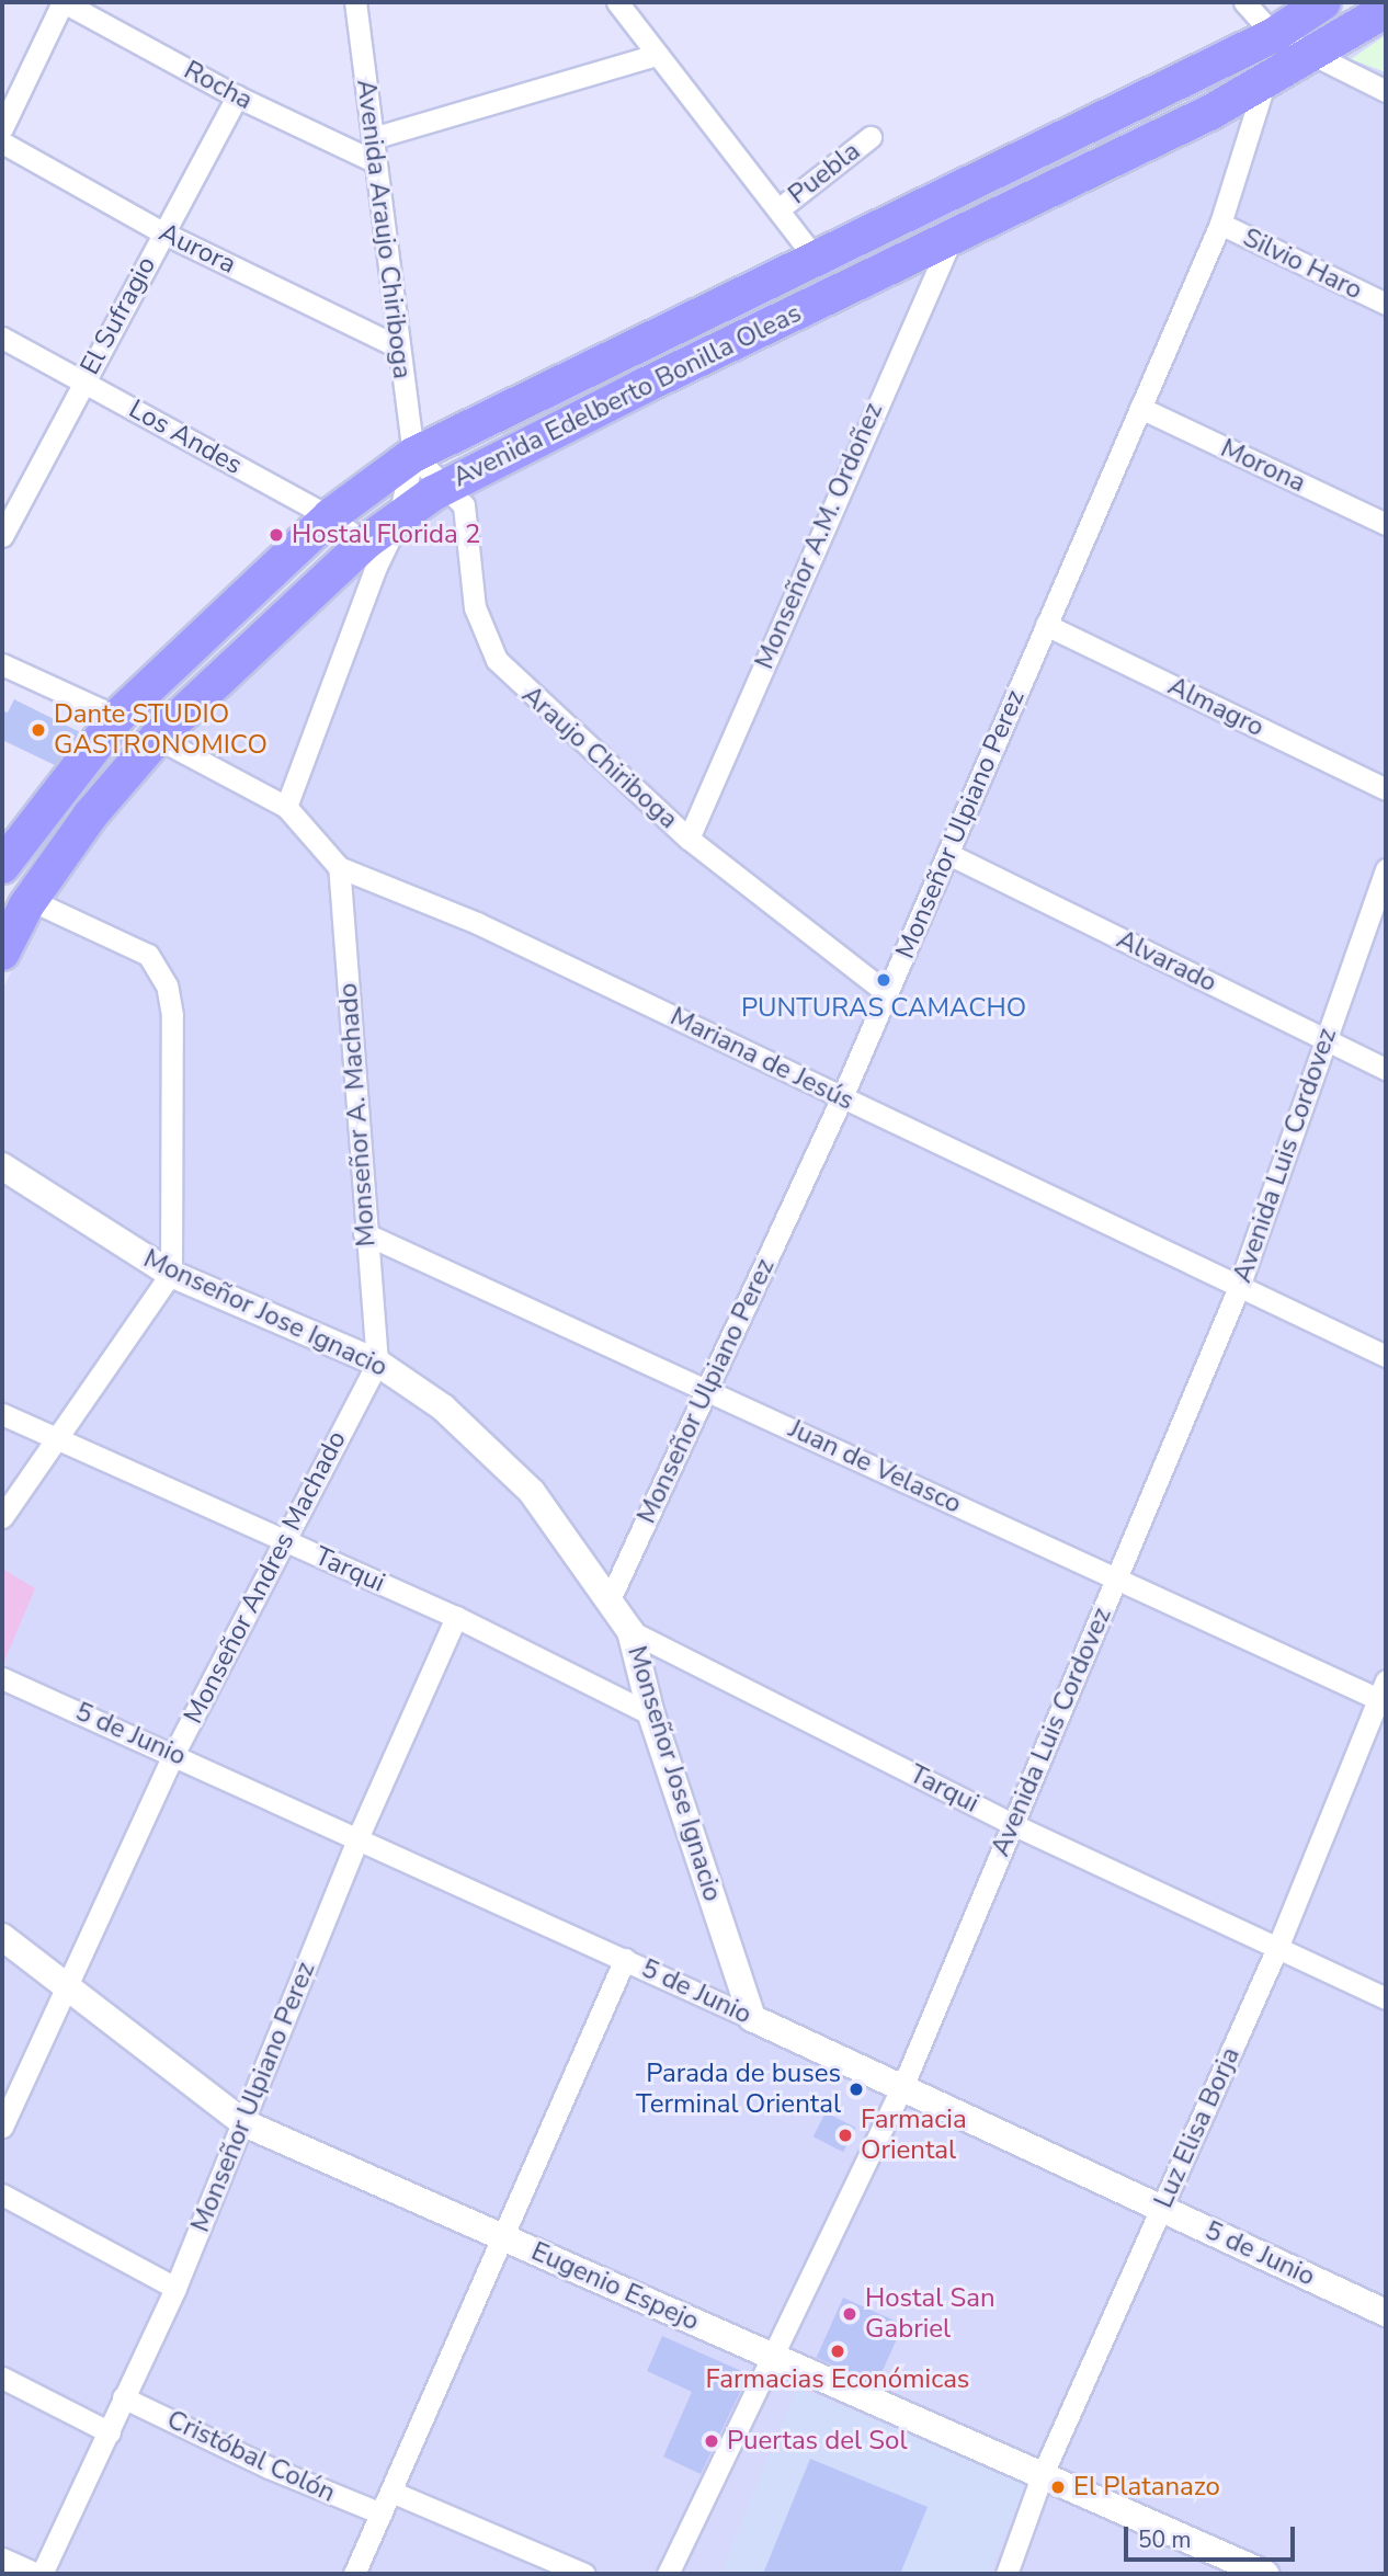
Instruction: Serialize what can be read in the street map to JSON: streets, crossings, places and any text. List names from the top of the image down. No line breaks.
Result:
{"streets":{"main road":["Avenida Edelberto Bonilla Oleas"],"street":["Rocha","Puebla","Avenida Araujo Chiriboga","Aurora","Silvio Haro","El Sufragio","Los Andes","Morona","Monseñor A.M. Ordoñez","Almagro","Araujo Chiriboga","Monseñor Ulpiano Perez","Alvarado","Mariana de Jesús","Monseñor A. Machado","Avenida Luis Cordovez","Monseñor Jose Ignacio","Juan de Velasco","Tarqui","Monseñor Andres Machado","5 de Junio","Luz Elisa Borja","Eugenio Espejo","Cristóbal Colón"]},"crossings":[["Rocha","Avenida Araujo Chiriboga"],["Rocha","El Sufragio"],["Avenida Araujo Chiriboga","Aurora"],["Avenida Araujo Chiriboga","Avenida Edelberto Bonilla Oleas"],["Avenida Araujo Chiriboga","Araujo Chiriboga"],["Aurora","El Sufragio"],["Silvio Haro","Monseñor Ulpiano Perez"],["El Sufragio","Los Andes"],["Avenida Edelberto Bonilla Oleas","Los Andes"],["Avenida Edelberto Bonilla Oleas","Monseñor A.M. Ordoñez"],["Avenida Edelberto Bonilla Oleas","Araujo Chiriboga"],["Avenida Edelberto Bonilla Oleas","Monseñor Ulpiano Perez"],["Avenida Edelberto Bonilla Oleas","Mariana de Jesús"],["Morona","Monseñor Ulpiano Perez"],["Monseñor A.M. Ordoñez","Araujo Chiriboga"],["Almagro","Monseñor Ulpiano Perez"],["Araujo Chiriboga","Monseñor Ulpiano Perez"],["Monseñor Ulpiano Perez","Alvarado"],["Monseñor Ulpiano Perez","Mariana de Jesús"],["Monseñor Ulpiano Perez","Monseñor Jose Ignacio"],["Monseñor Ulpiano Perez","Juan de Velasco"],["Monseñor Ulpiano Perez","Tarqui"],["Monseñor Ulpiano Perez","5 de Junio"],["Monseñor Ulpiano Perez","Eugenio Espejo"],["Monseñor Ulpiano Perez","Cristóbal Colón"],["Alvarado","Avenida Luis Cordovez"],["Mariana de Jesús","Monseñor A. Machado"],["Mariana de Jesús","Avenida Luis Cordovez"],["Monseñor A. Machado","Monseñor Jose Ignacio"],["Monseñor A. Machado","Juan de Velasco"],["Monseñor A. Machado","Monseñor Andres Machado"],["Avenida Luis Cordovez","Juan de Velasco"],["Avenida Luis Cordovez","Tarqui"],["Avenida Luis Cordovez","5 de Junio"],["Avenida Luis Cordovez","Eugenio Espejo"],["Monseñor Jose Ignacio","Tarqui"],["Monseñor Jose Ignacio","Monseñor Andres Machado"],["Monseñor Jose Ignacio","5 de Junio"],["Juan de Velasco","Luz Elisa Borja"],["Tarqui","Monseñor Andres Machado"],["Tarqui","Luz Elisa Borja"],["Monseñor Andres Machado","5 de Junio"],["Monseñor Andres Machado","Eugenio Espejo"],["5 de Junio","Luz Elisa Borja"],["Luz Elisa Borja","Eugenio Espejo"]],"places":["Hostal Florida 2","Dante STUDIO GASTRONOMICO","PUNTURAS CAMACHO","Parada de buses Terminal Oriental","Farmacia Oriental","Hostal San Gabriel","Farmacias Económicas","Puertas del Sol","El Platanazo"],"scale_bar":"50 m"}
